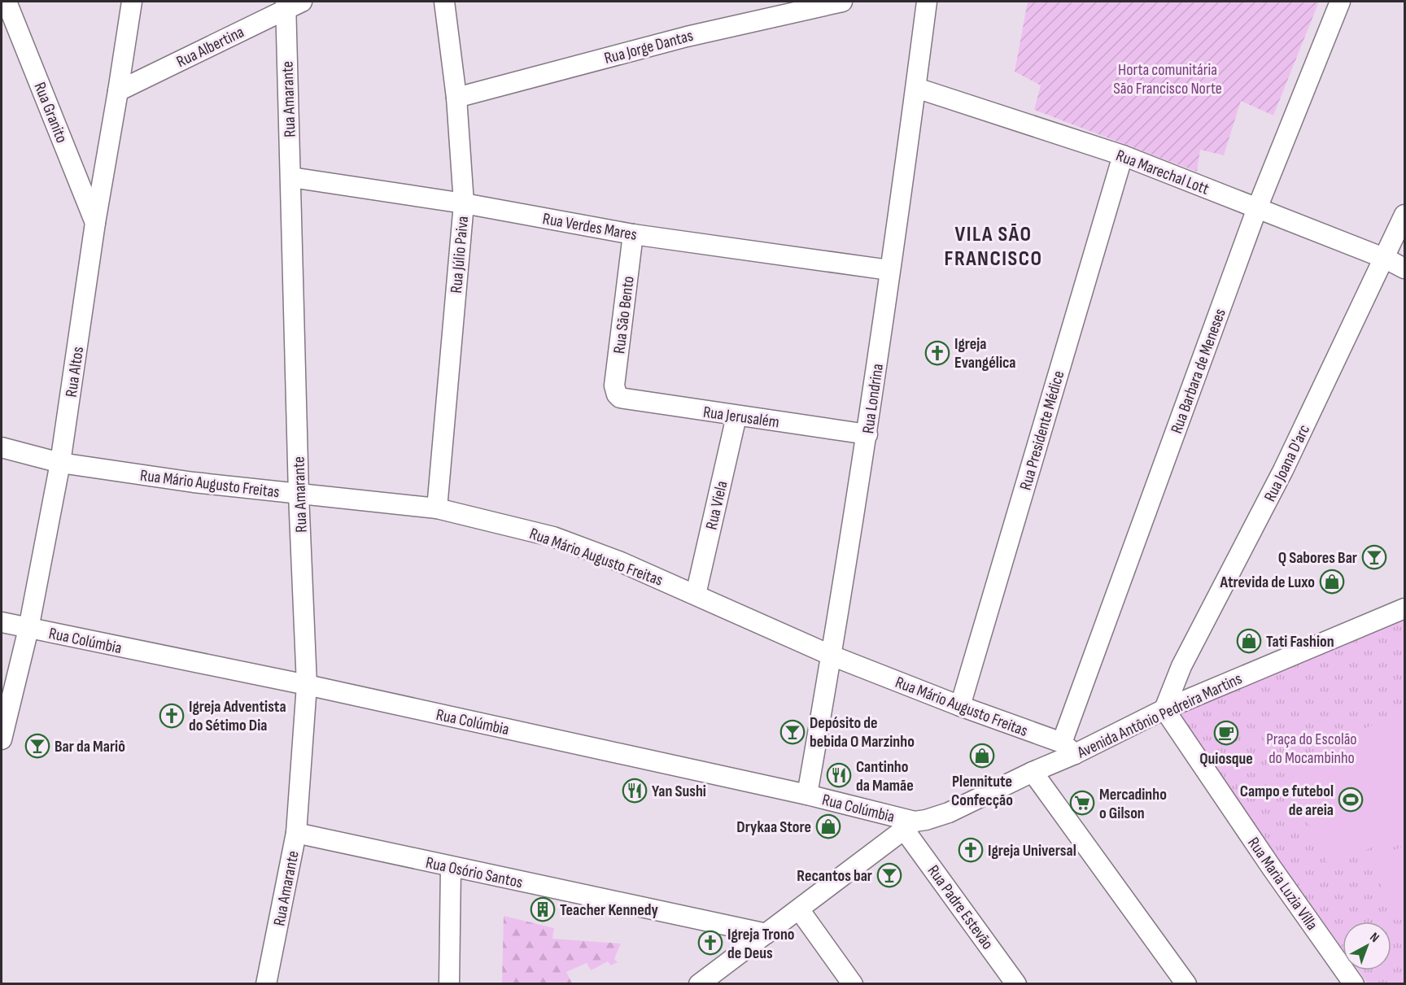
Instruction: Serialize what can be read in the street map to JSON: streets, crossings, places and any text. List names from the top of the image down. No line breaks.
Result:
{"streets":{"street":["Rua Albertina","Rua Jorge Dantas","Rua Amarante","Rua Granito","Rua Marechal Lott","Rua Verdes Mares","Rua Júlio Paiva","Rua São Bento","Rua Barbara de Meneses","Rua Altos","Rua Londrina","Rua Jerusalém","Rua Presidente Médice","Rua Joana D'arc","Rua Mário Augusto Freitas","Rua Viela","Rua Colúmbia","Avenida Antônio Pedreira Martins","Rua Osório Santos","Rua Maria Luzia Vílla","Rua Padre Estevão"]},"crossings":[["Rua Albertina","Rua Amarante"],["Rua Albertina","Rua Altos"],["Rua Jorge Dantas","Rua Júlio Paiva"],["Rua Amarante","Rua Verdes Mares"],["Rua Amarante","Rua Mário Augusto Freitas"],["Rua Amarante","Rua Colúmbia"],["Rua Amarante","Rua Osório Santos"],["Rua Granito","Rua Altos"],["Rua Marechal Lott","Rua Barbara de Meneses"],["Rua Marechal Lott","Rua Londrina"],["Rua Marechal Lott","Rua Presidente Médice"],["Rua Marechal Lott","Rua Joana D'arc"],["Rua Verdes Mares","Rua Júlio Paiva"],["Rua Verdes Mares","Rua São Bento"],["Rua Verdes Mares","Rua Londrina"],["Rua Júlio Paiva","Rua Mário Augusto Freitas"],["Rua São Bento","Rua Jerusalém"],["Rua Barbara de Meneses","Rua Mário Augusto Freitas"],["Rua Barbara de Meneses","Avenida Antônio Pedreira Martins"],["Rua Altos","Rua Mário Augusto Freitas"],["Rua Altos","Rua Colúmbia"],["Rua Londrina","Rua Jerusalém"],["Rua Londrina","Rua Mário Augusto Freitas"],["Rua Londrina","Rua Colúmbia"],["Rua Jerusalém","Rua Viela"],["Rua Presidente Médice","Rua Mário Augusto Freitas"],["Rua Joana D'arc","Avenida Antônio Pedreira Martins"],["Rua Joana D'arc","Rua Maria Luzia Vílla"],["Rua Mário Augusto Freitas","Rua Viela"],["Rua Mário Augusto Freitas","Avenida Antônio Pedreira Martins"],["Rua Colúmbia","Avenida Antônio Pedreira Martins"],["Rua Colúmbia","Rua Padre Estevão"],["Avenida Antônio Pedreira Martins","Rua Maria Luzia Vílla"],["Avenida Antônio Pedreira Martins","Rua Padre Estevão"]],"districts":["VILA SÃO FRANCISCO"],"parks":["Horta comunitária São Francisco Norte","Praça do Escolão do Mocambinho"],"places":{"church":["Igreja Evangélica","Igreja Adventista do Sétimo Dia","Igreja Universal","Igreja Trono de Deus"],"bar":["Q Sabores Bar","Depósito de bebida O Marzinho","Bar da Mariô","Recantos bar"],"shop":["Atrevida de Luxo","Tati Fashion","Plennitute Confecção","Drykaa Store"],"cafe":["Quiosque"],"restaurant":["Cantinho da Mamãe","Yan Sushi"],"sports":["Campo e futebol de areia"],"supermarket":["Mercadinho o Gilson"],"building":["Teacher Kennedy"]},"north":"top right"}
